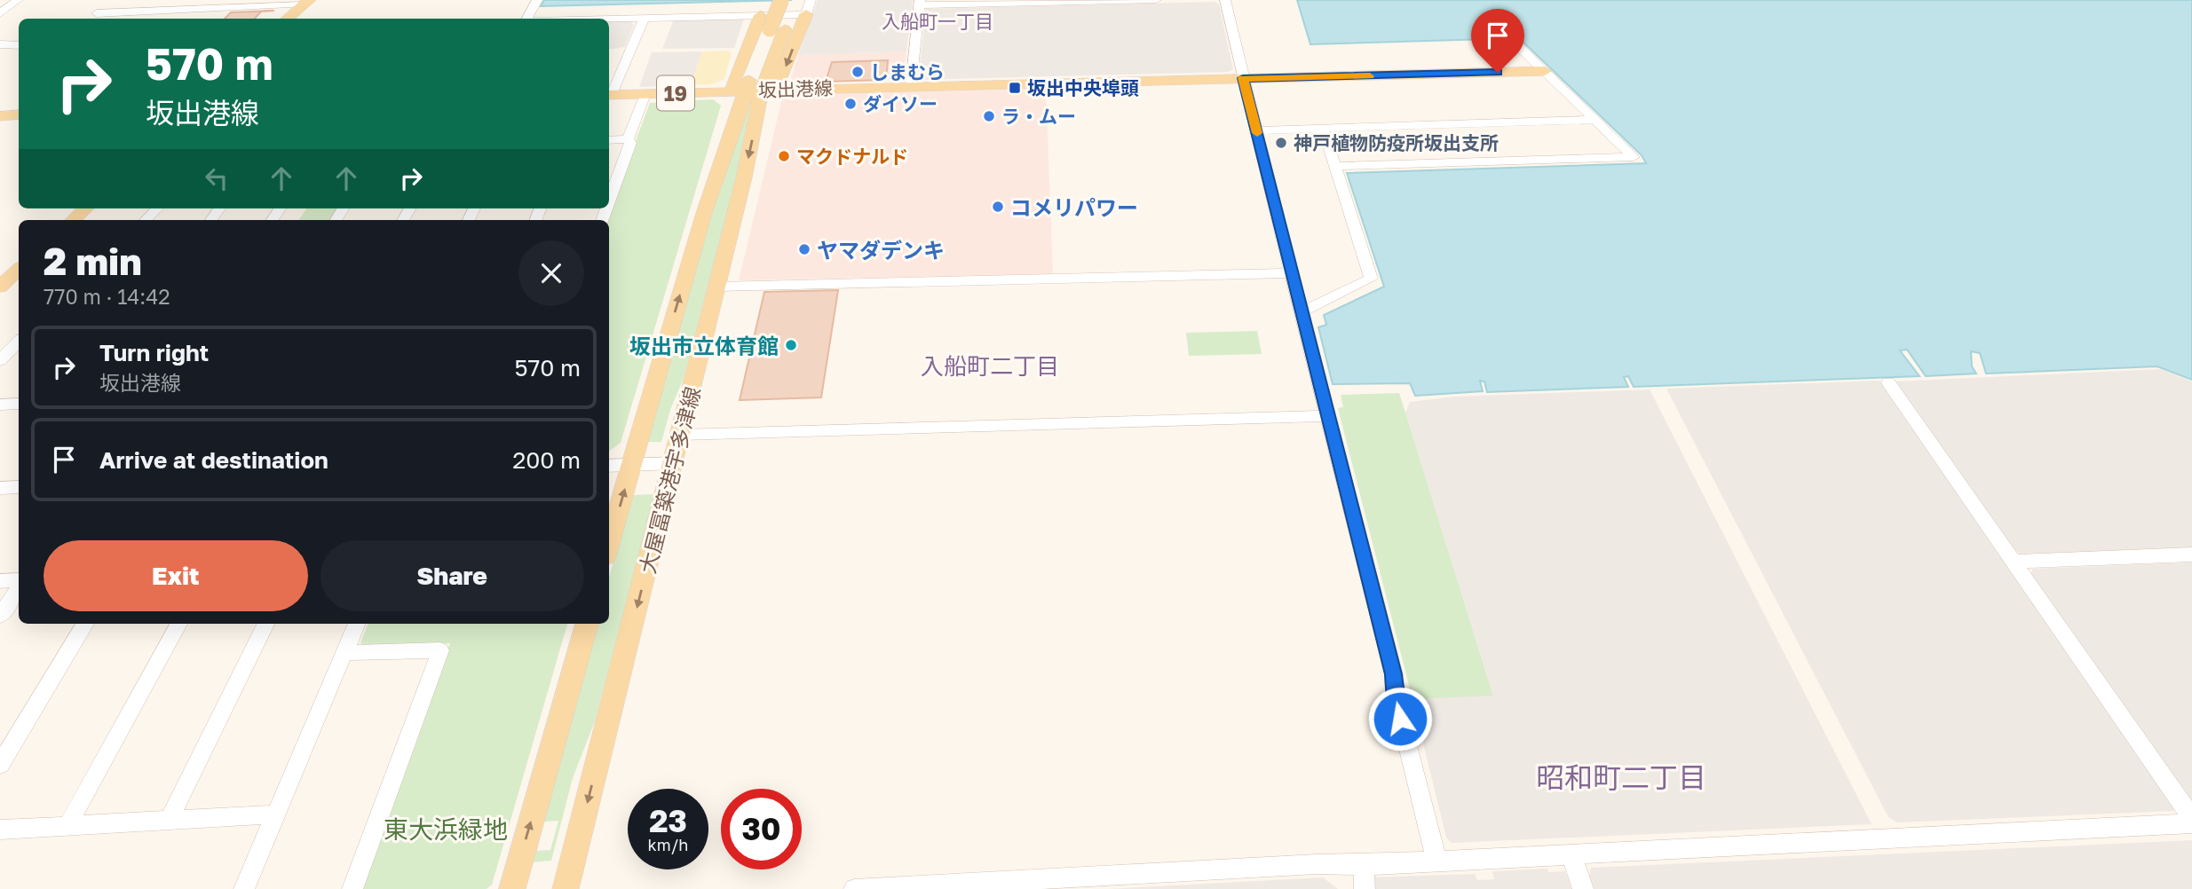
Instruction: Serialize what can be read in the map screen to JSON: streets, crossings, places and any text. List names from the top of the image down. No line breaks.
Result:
{"streets":{"main road":["坂出港線","19","大屋冨築港宇多津線"]},"crossings":[["坂出港線","大屋冨築港宇多津線"]],"districts":["入船町一丁目","入船町二丁目","昭和町二丁目"],"parks":["東大浜緑地"],"places":{"other":["しまむら","ダイソー","ラ・ムー","神戸植物防疫所坂出支所","マクドナルド","コメリパワー","ヤマダデンキ","坂出市立体育館"],"transit":["坂出中央埠頭"]},"page":{"turn":["570 m","坂出港線"],"heading":["2 min","770 m · 14:42"],"list":[{"name":"Turn right","note":"坂出港線","value":"570 m"},{"name":"Arrive at destination","value":"200 m"}],"buttons":["Exit","Share"],"speed":"23 km/h","limit":"30"}}
